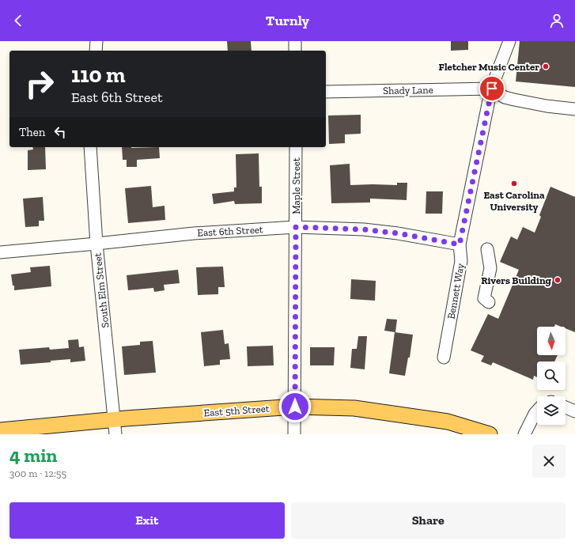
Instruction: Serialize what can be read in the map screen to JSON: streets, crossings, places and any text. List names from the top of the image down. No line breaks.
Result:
{"streets":{"main road":["East 5th Street"],"street":["Shady Lane","Maple Street","East 6th Street","South Elm Street","Bennett Way"]},"crossings":[["Shady Lane","Bennett Way"],["Maple Street","East 6th Street"],["Maple Street","East 5th Street"],["East 6th Street","South Elm Street"],["East 6th Street","Bennett Way"],["South Elm Street","East 5th Street"]],"places":["Fletcher Music Center","East Carolina University","Rivers Building"],"north":"bottom","page":{"header":"Turnly","turn":["110 m","East 6th Street"],"then":"Then","heading":["4 min","300 m · 12:55"],"buttons":["Exit","Share"]}}
